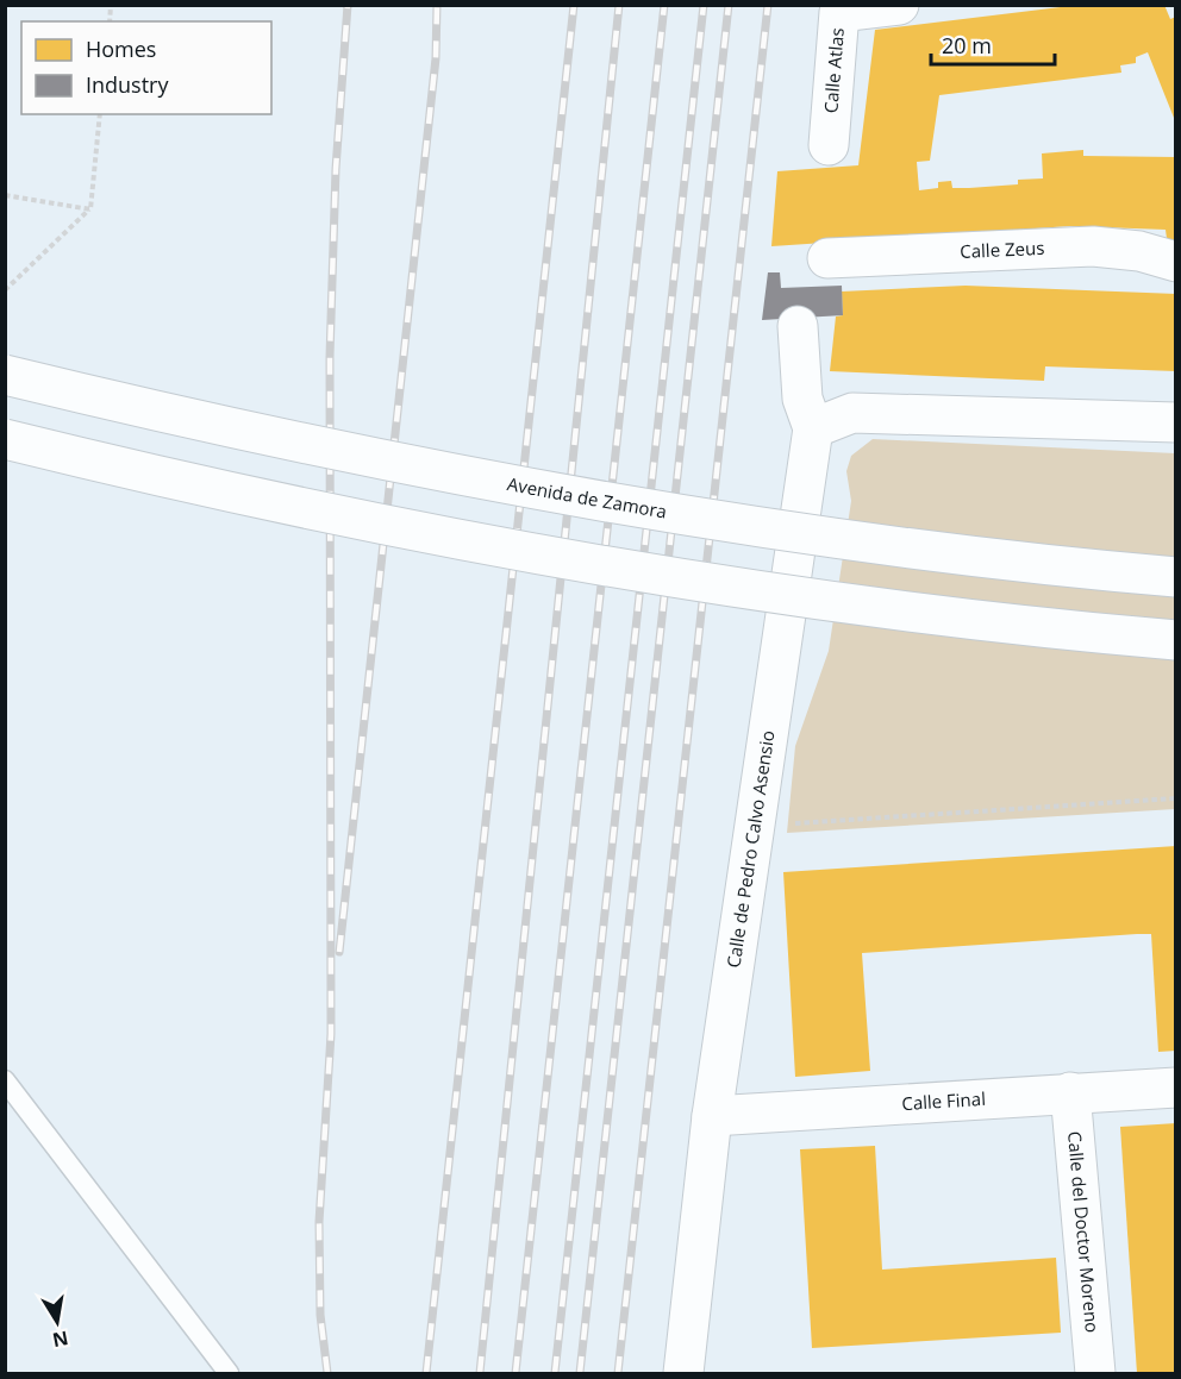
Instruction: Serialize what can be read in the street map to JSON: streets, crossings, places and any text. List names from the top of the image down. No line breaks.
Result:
{"streets":{"main road":["Calle Atlas","Calle Zeus","Avenida de Zamora","Calle de Pedro Calvo Asensio","Calle Final","Calle del Doctor Moreno"]},"crossings":[["Calle de Pedro Calvo Asensio","Calle Final"],["Calle Final","Calle del Doctor Moreno"]],"legend":["Homes","Industry"],"scale_bar":"20 m","north":"bottom"}
